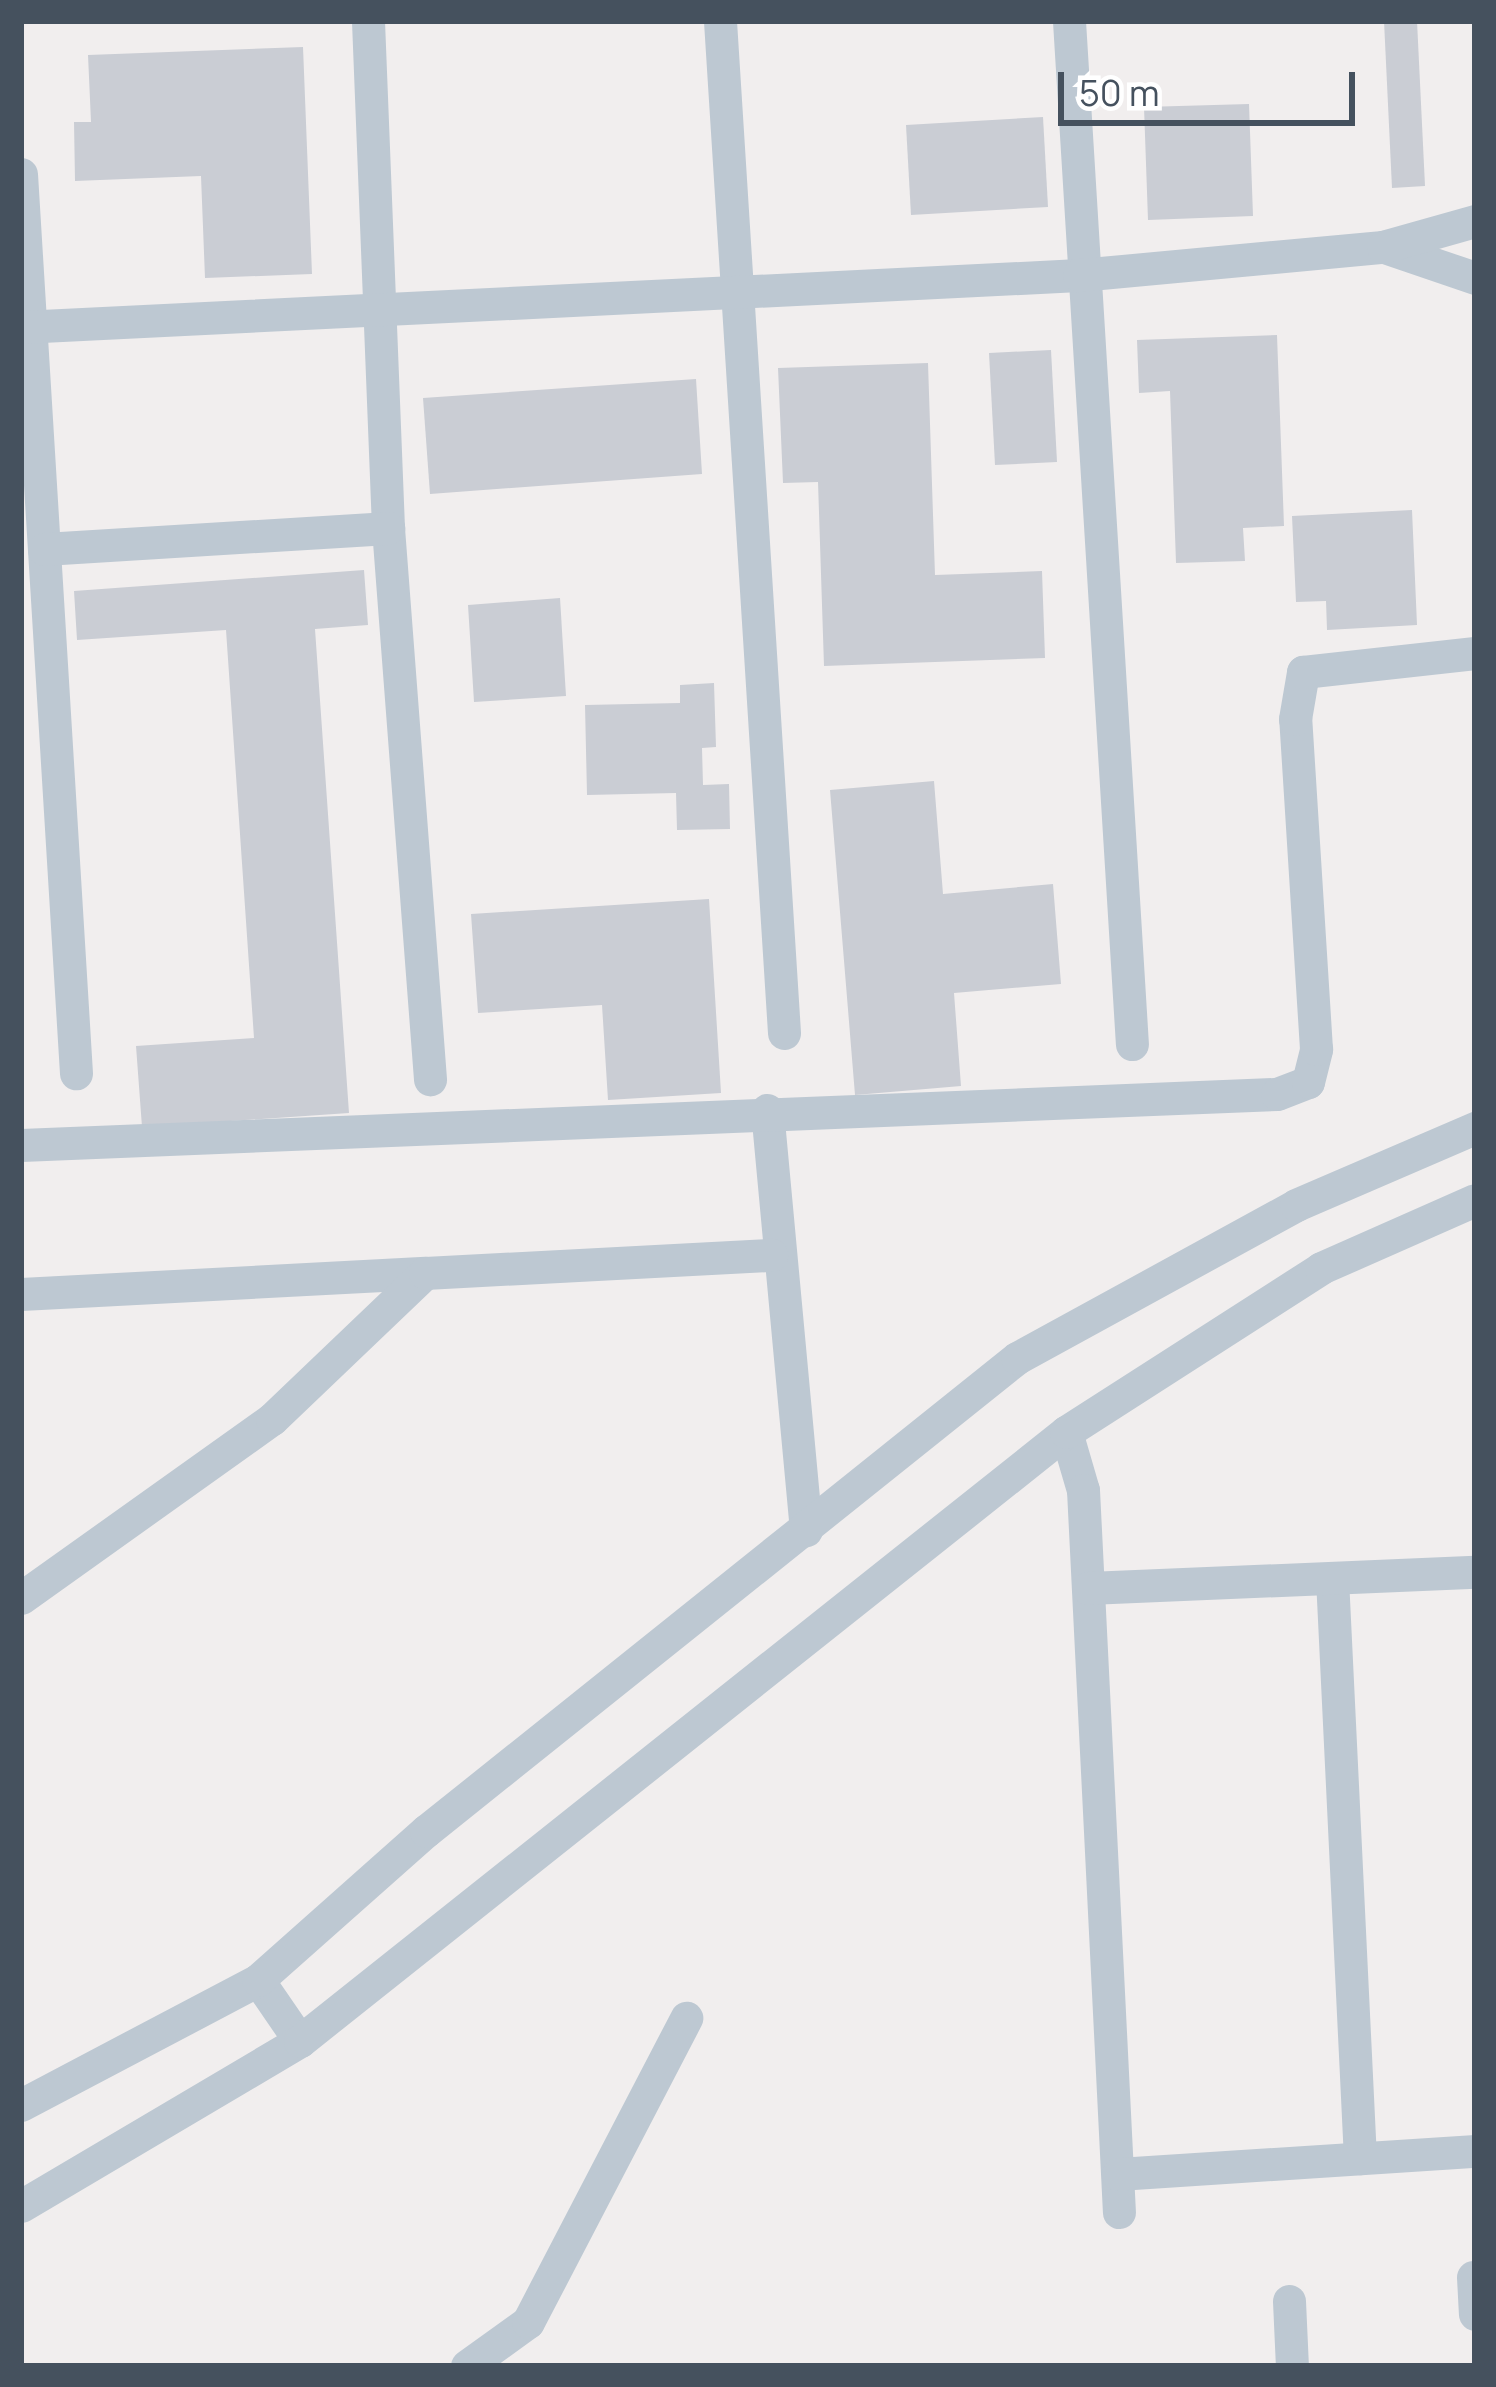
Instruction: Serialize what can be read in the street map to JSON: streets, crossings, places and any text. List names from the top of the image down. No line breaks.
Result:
{"scale_bar":"50 m"}
